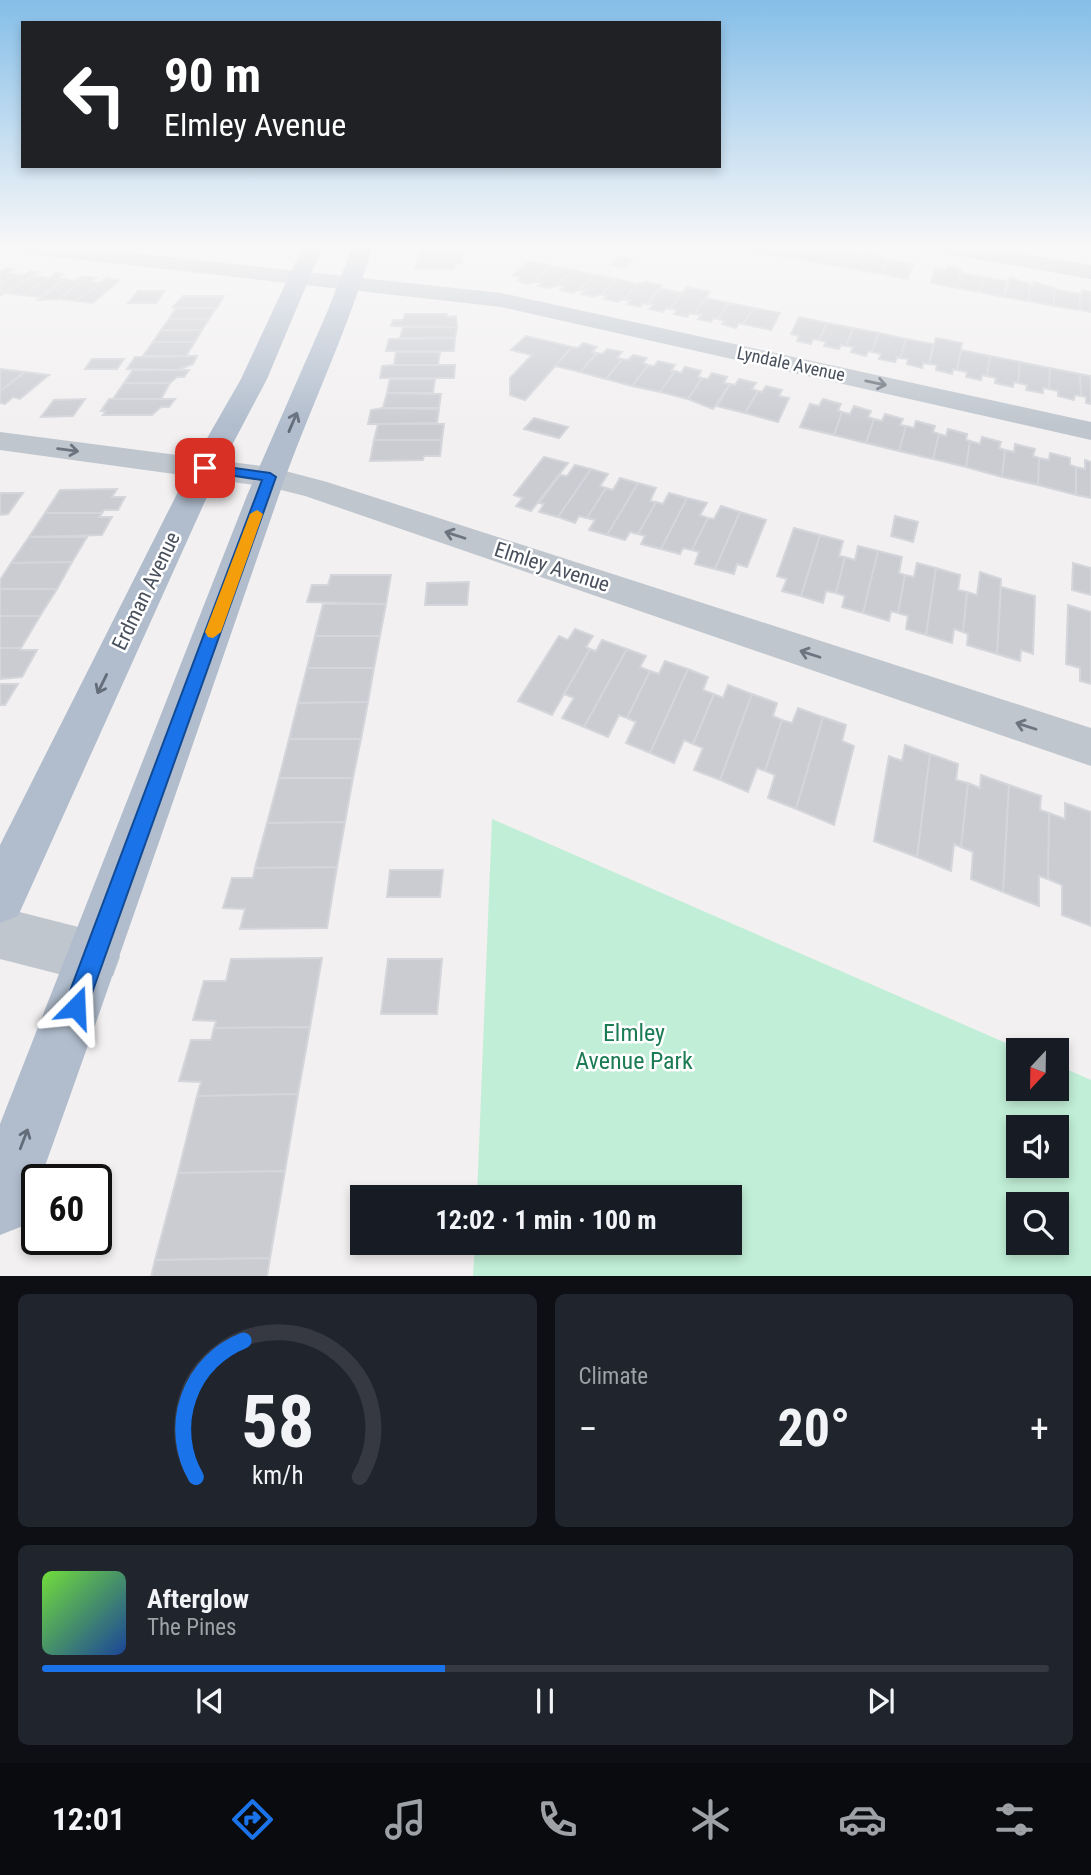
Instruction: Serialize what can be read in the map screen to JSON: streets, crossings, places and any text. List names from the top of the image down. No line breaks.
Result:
{"streets":{"main road":["Erdman Avenue"],"street":["Lyndale Avenue","Elmley Avenue"]},"crossings":[["Elmley Avenue","Erdman Avenue"]],"one_way":["Lyndale Avenue"],"parks":["Elmley Avenue Park"],"north":"bottom","page":{"turn":["90 m","Elmley Avenue"],"limit":"60","trip":"12:02 · 1 min · 100 m","tile":"Climate","heat":["−","20°","+"],"song":["Afterglow","The Pines"],"tabs":"12:01","gauge":["58","km/h"]}}
